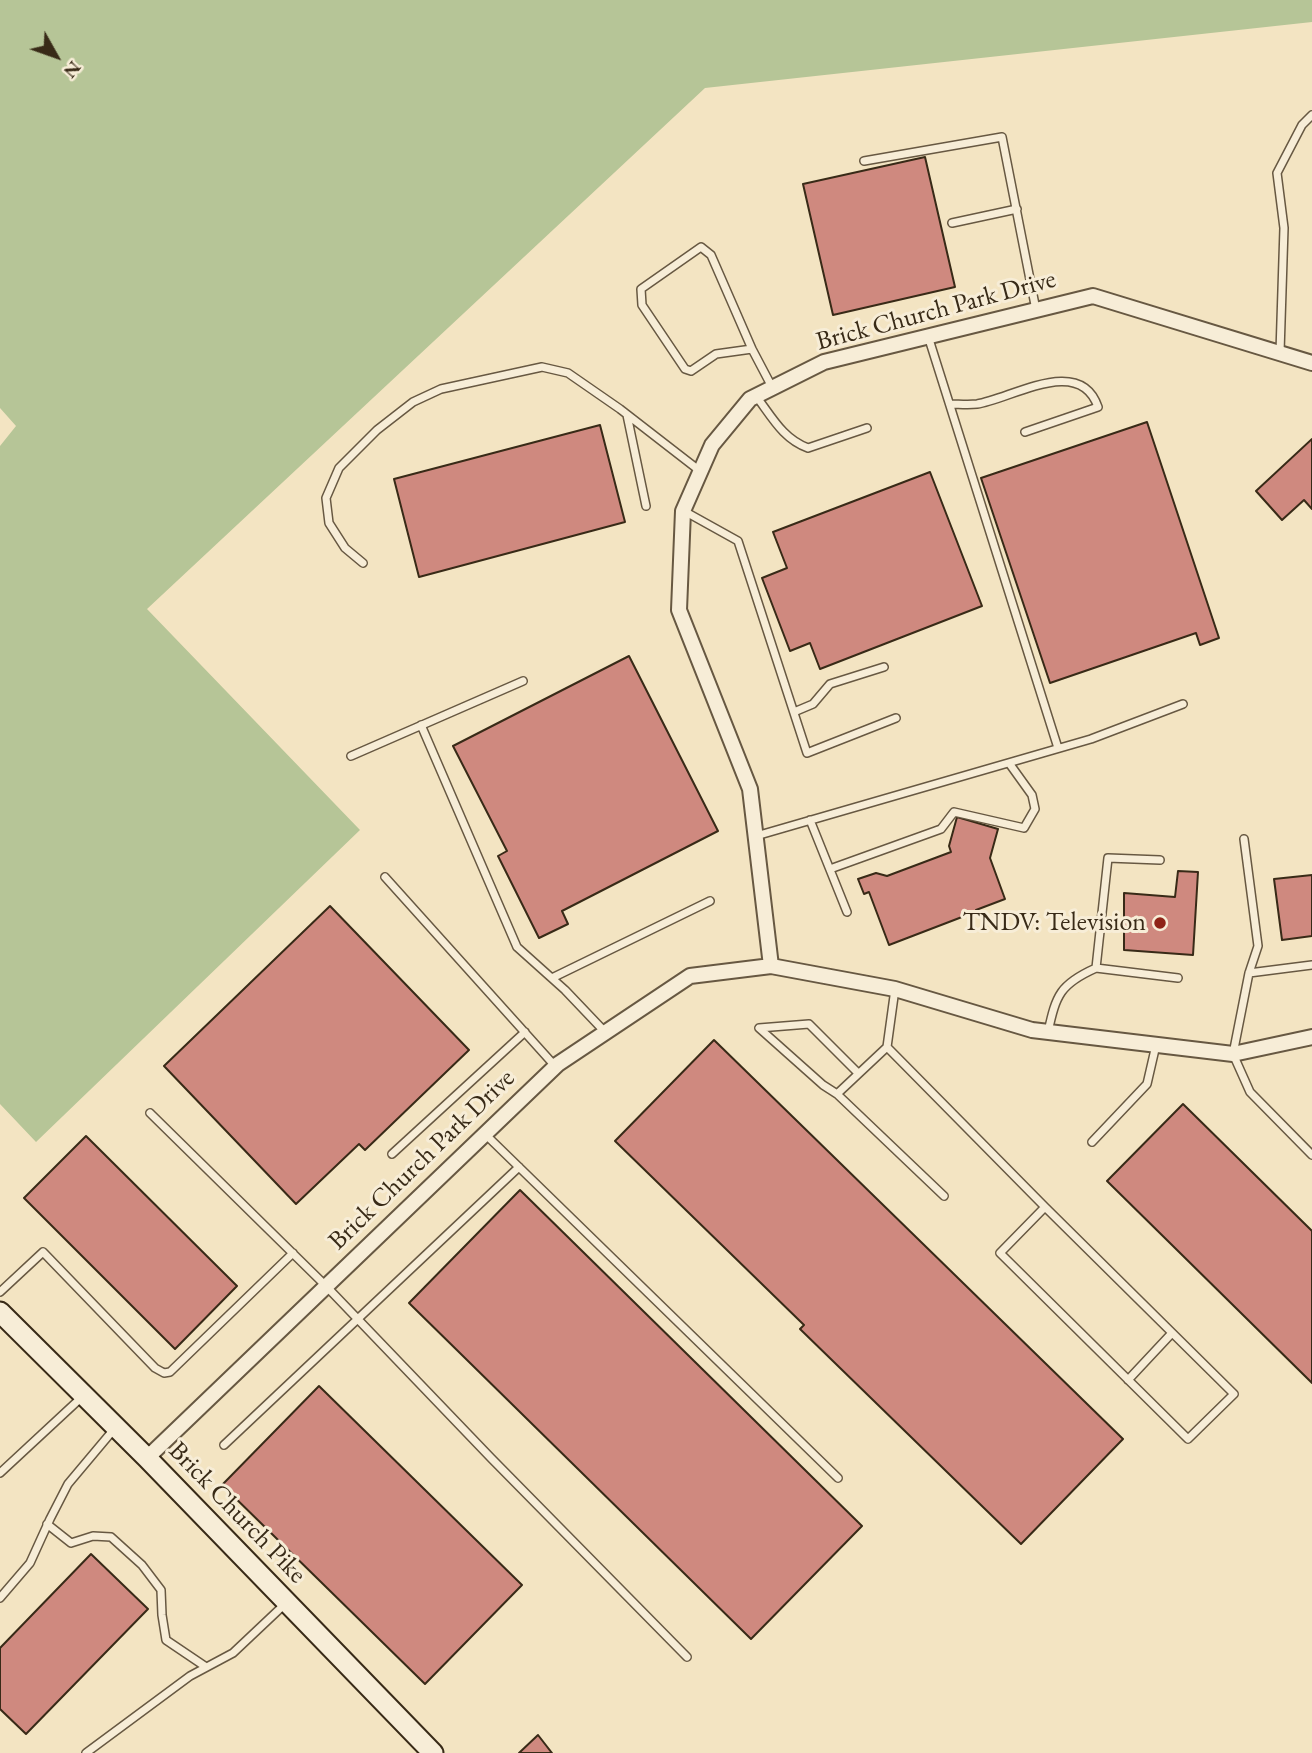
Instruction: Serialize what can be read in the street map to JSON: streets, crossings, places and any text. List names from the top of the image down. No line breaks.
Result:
{"streets":{"main road":["Brick Church Pike"],"street":["Brick Church Park Drive"]},"crossings":[["Brick Church Park Drive","Brick Church Pike"]],"places":["TNDV: Television"],"north":"bottom right"}
